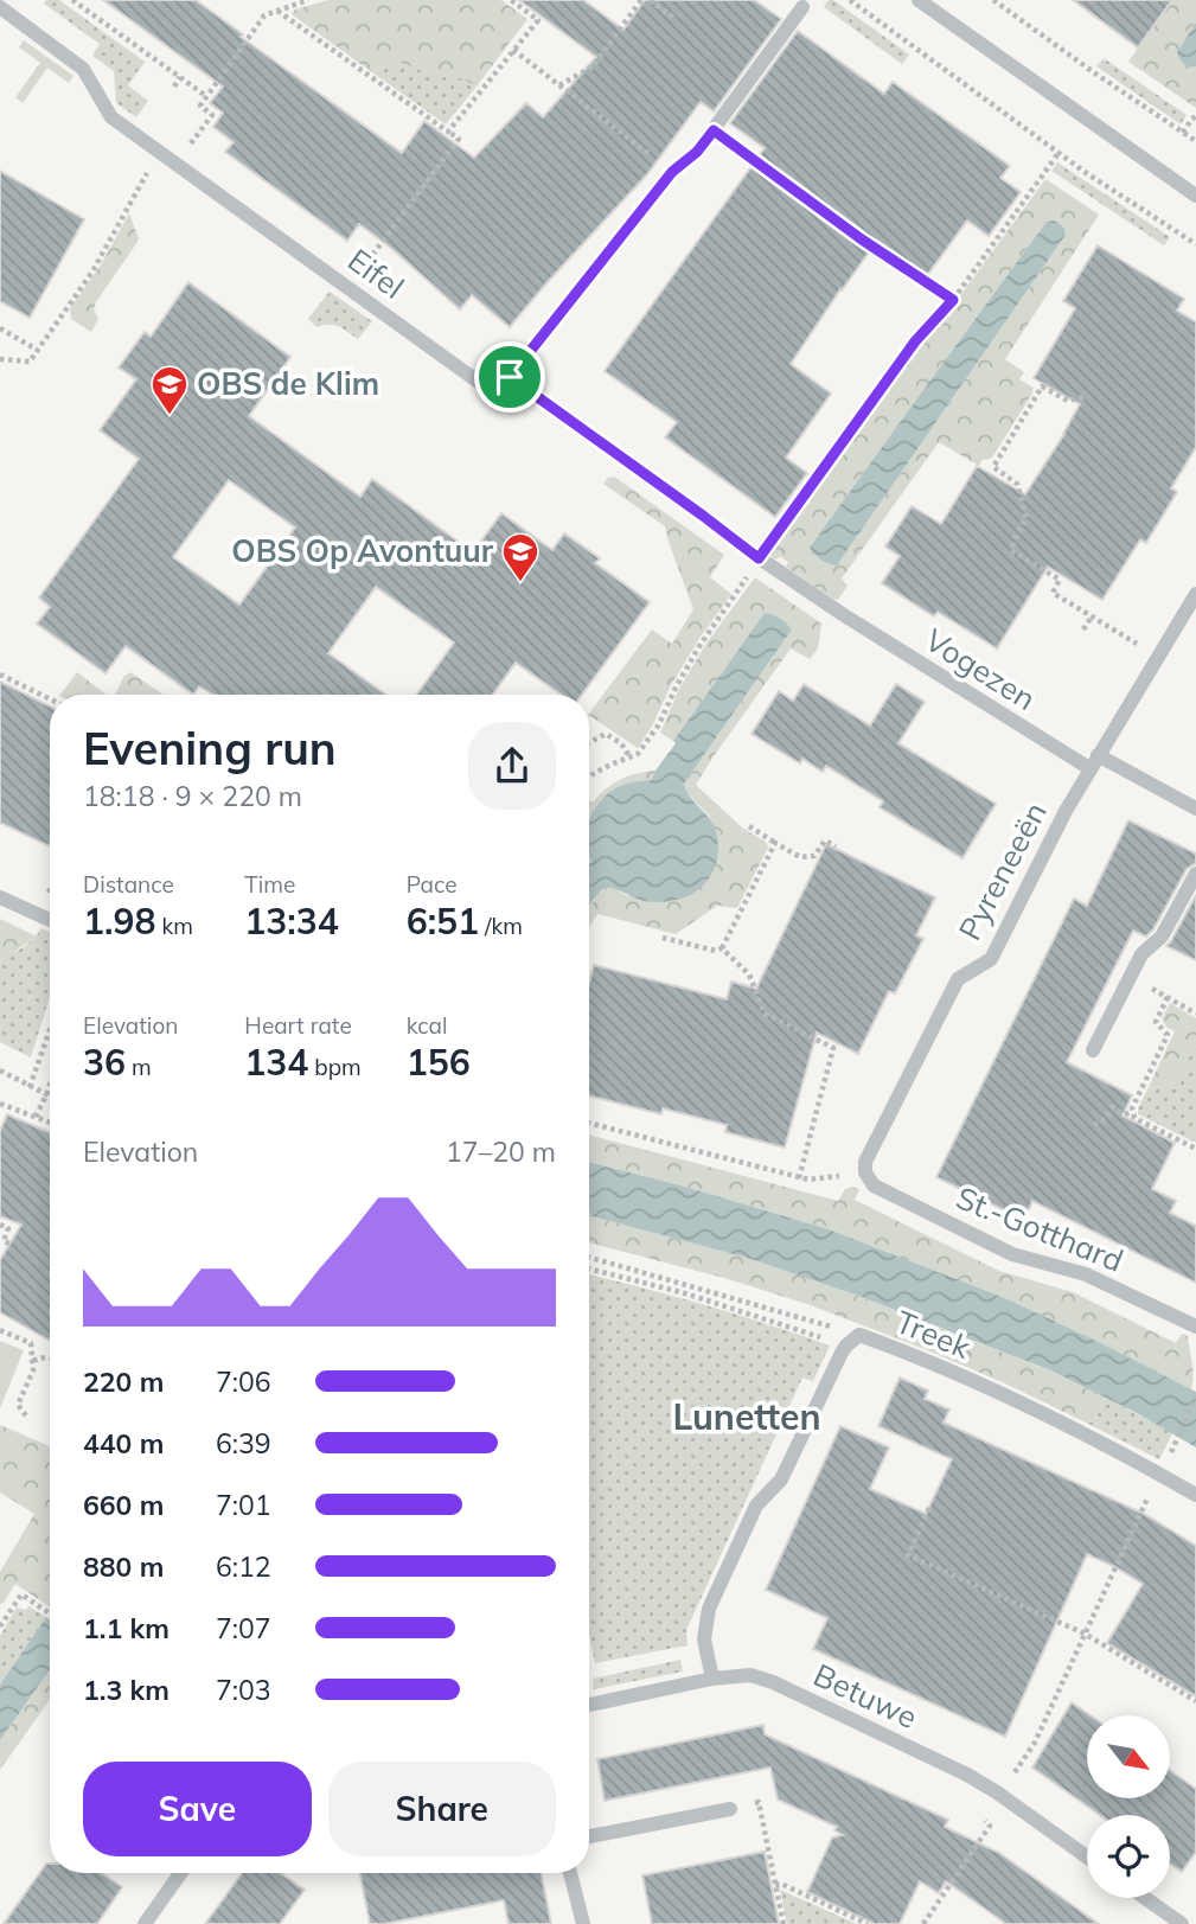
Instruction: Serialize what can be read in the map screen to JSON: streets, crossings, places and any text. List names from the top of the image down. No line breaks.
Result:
{"streets":{"street":["Eifel","Vogezen","Pyreneeën","St.-Gotthard","Treek","Betuwe"]},"crossings":[["Eifel","Vogezen"],["Vogezen","Pyreneeën"],["Pyreneeën","St.-Gotthard"],["Treek","Betuwe"]],"districts":["Lunetten"],"places":{"school or university":["OBS de Klim","OBS Op Avontuur"]},"north":"bottom right","page":{"heading":["Evening run","18:18 · 9 × 220 m"],"stats":[["Distance","1.98 km"],["Time","13:34"],["Pace","6:51 /km"],["Elevation","36 m"],["Heart rate","134 bpm"],["kcal","156"]],"chart":["Elevation","17–20 m"],"list":[{"name":"220 m","note":"7:06"},{"name":"440 m","note":"6:39"},{"name":"660 m","note":"7:01"},{"name":"880 m","note":"6:12"},{"name":"1.1 km","note":"7:07"},{"name":"1.3 km","note":"7:03"}],"buttons":["Save","Share"]}}
